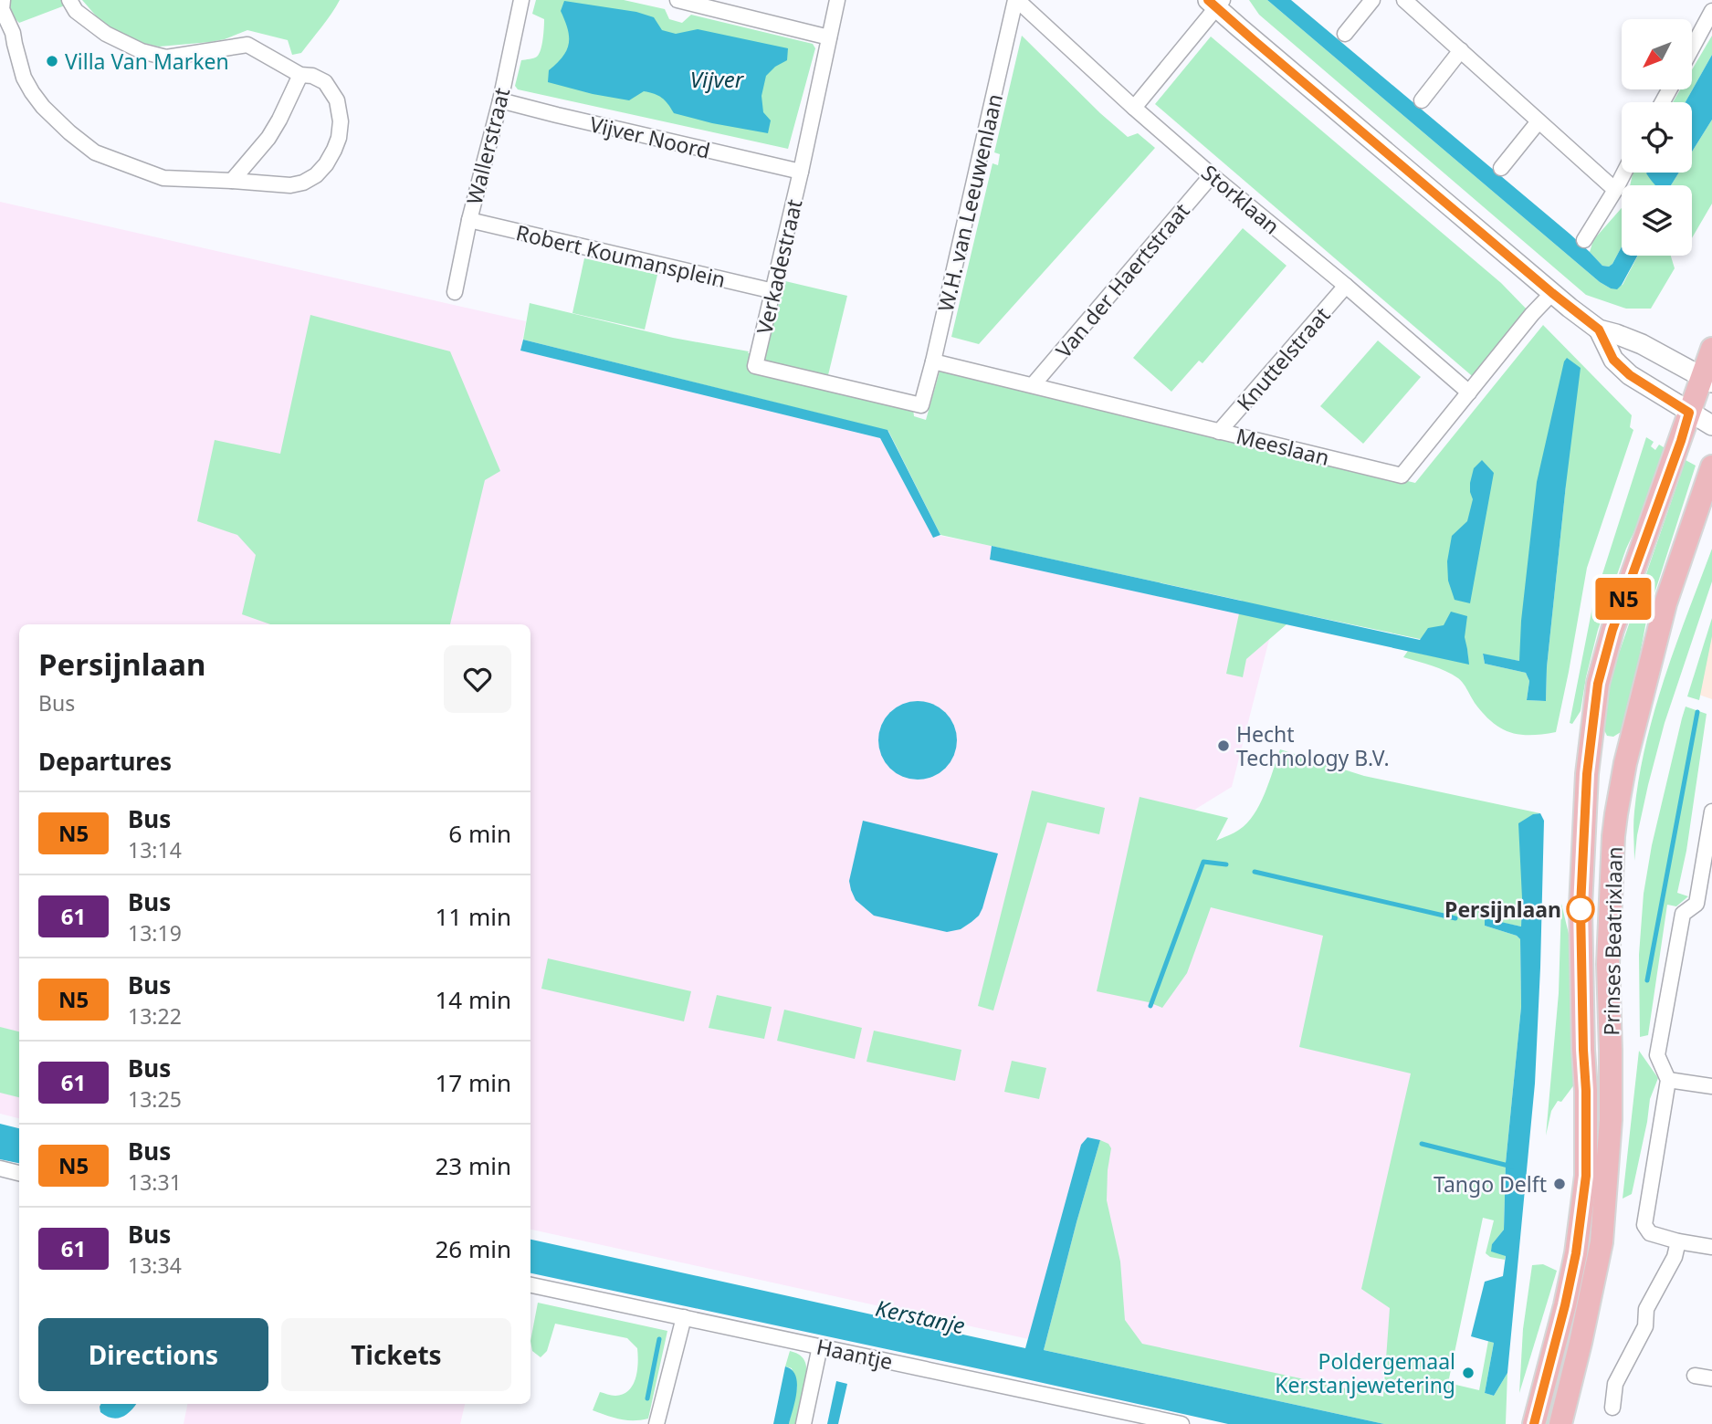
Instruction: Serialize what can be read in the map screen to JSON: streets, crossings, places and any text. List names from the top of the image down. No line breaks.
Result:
{"streets":{"main road":["Prinses Beatrixlaan"],"street":["Vijver Noord","Wallerstraat","Storklaan","W.H. van Leeuwenlaan","Robert Koumansplein","Verkadestraat","Van der Haertstraat","Knuttelstraat","Meeslaan","Haantje"]},"crossings":[["Vijver Noord","Wallerstraat"],["Vijver Noord","Verkadestraat"],["Wallerstraat","Robert Koumansplein"],["Storklaan","W.H. van Leeuwenlaan"],["Storklaan","Van der Haertstraat"],["Storklaan","Knuttelstraat"],["Storklaan","Meeslaan"],["W.H. van Leeuwenlaan","Verkadestraat"],["W.H. van Leeuwenlaan","Meeslaan"],["Robert Koumansplein","Verkadestraat"],["Van der Haertstraat","Meeslaan"],["Knuttelstraat","Meeslaan"]],"water":["Vijver","Kerstanje"],"places":["Villa Van Marken","Hecht Technology B.V.","Persijnlaan","Tango Delft","Poldergemaal Kerstanjewetering"],"lines":["bus line N5"],"north":"bottom left","page":{"on_map":"N5","heading":[["Persijnlaan","Bus"],"Departures"],"list":[{"mark":"N5","name":"Bus","note":"13:14","value":"6 min"},{"mark":"61","name":"Bus","note":"13:19","value":"11 min"},{"mark":"N5","name":"Bus","note":"13:22","value":"14 min"},{"mark":"61","name":"Bus","note":"13:25","value":"17 min"},{"mark":"N5","name":"Bus","note":"13:31","value":"23 min"},{"mark":"61","name":"Bus","note":"13:34","value":"26 min"}],"buttons":["Directions","Tickets"]}}
